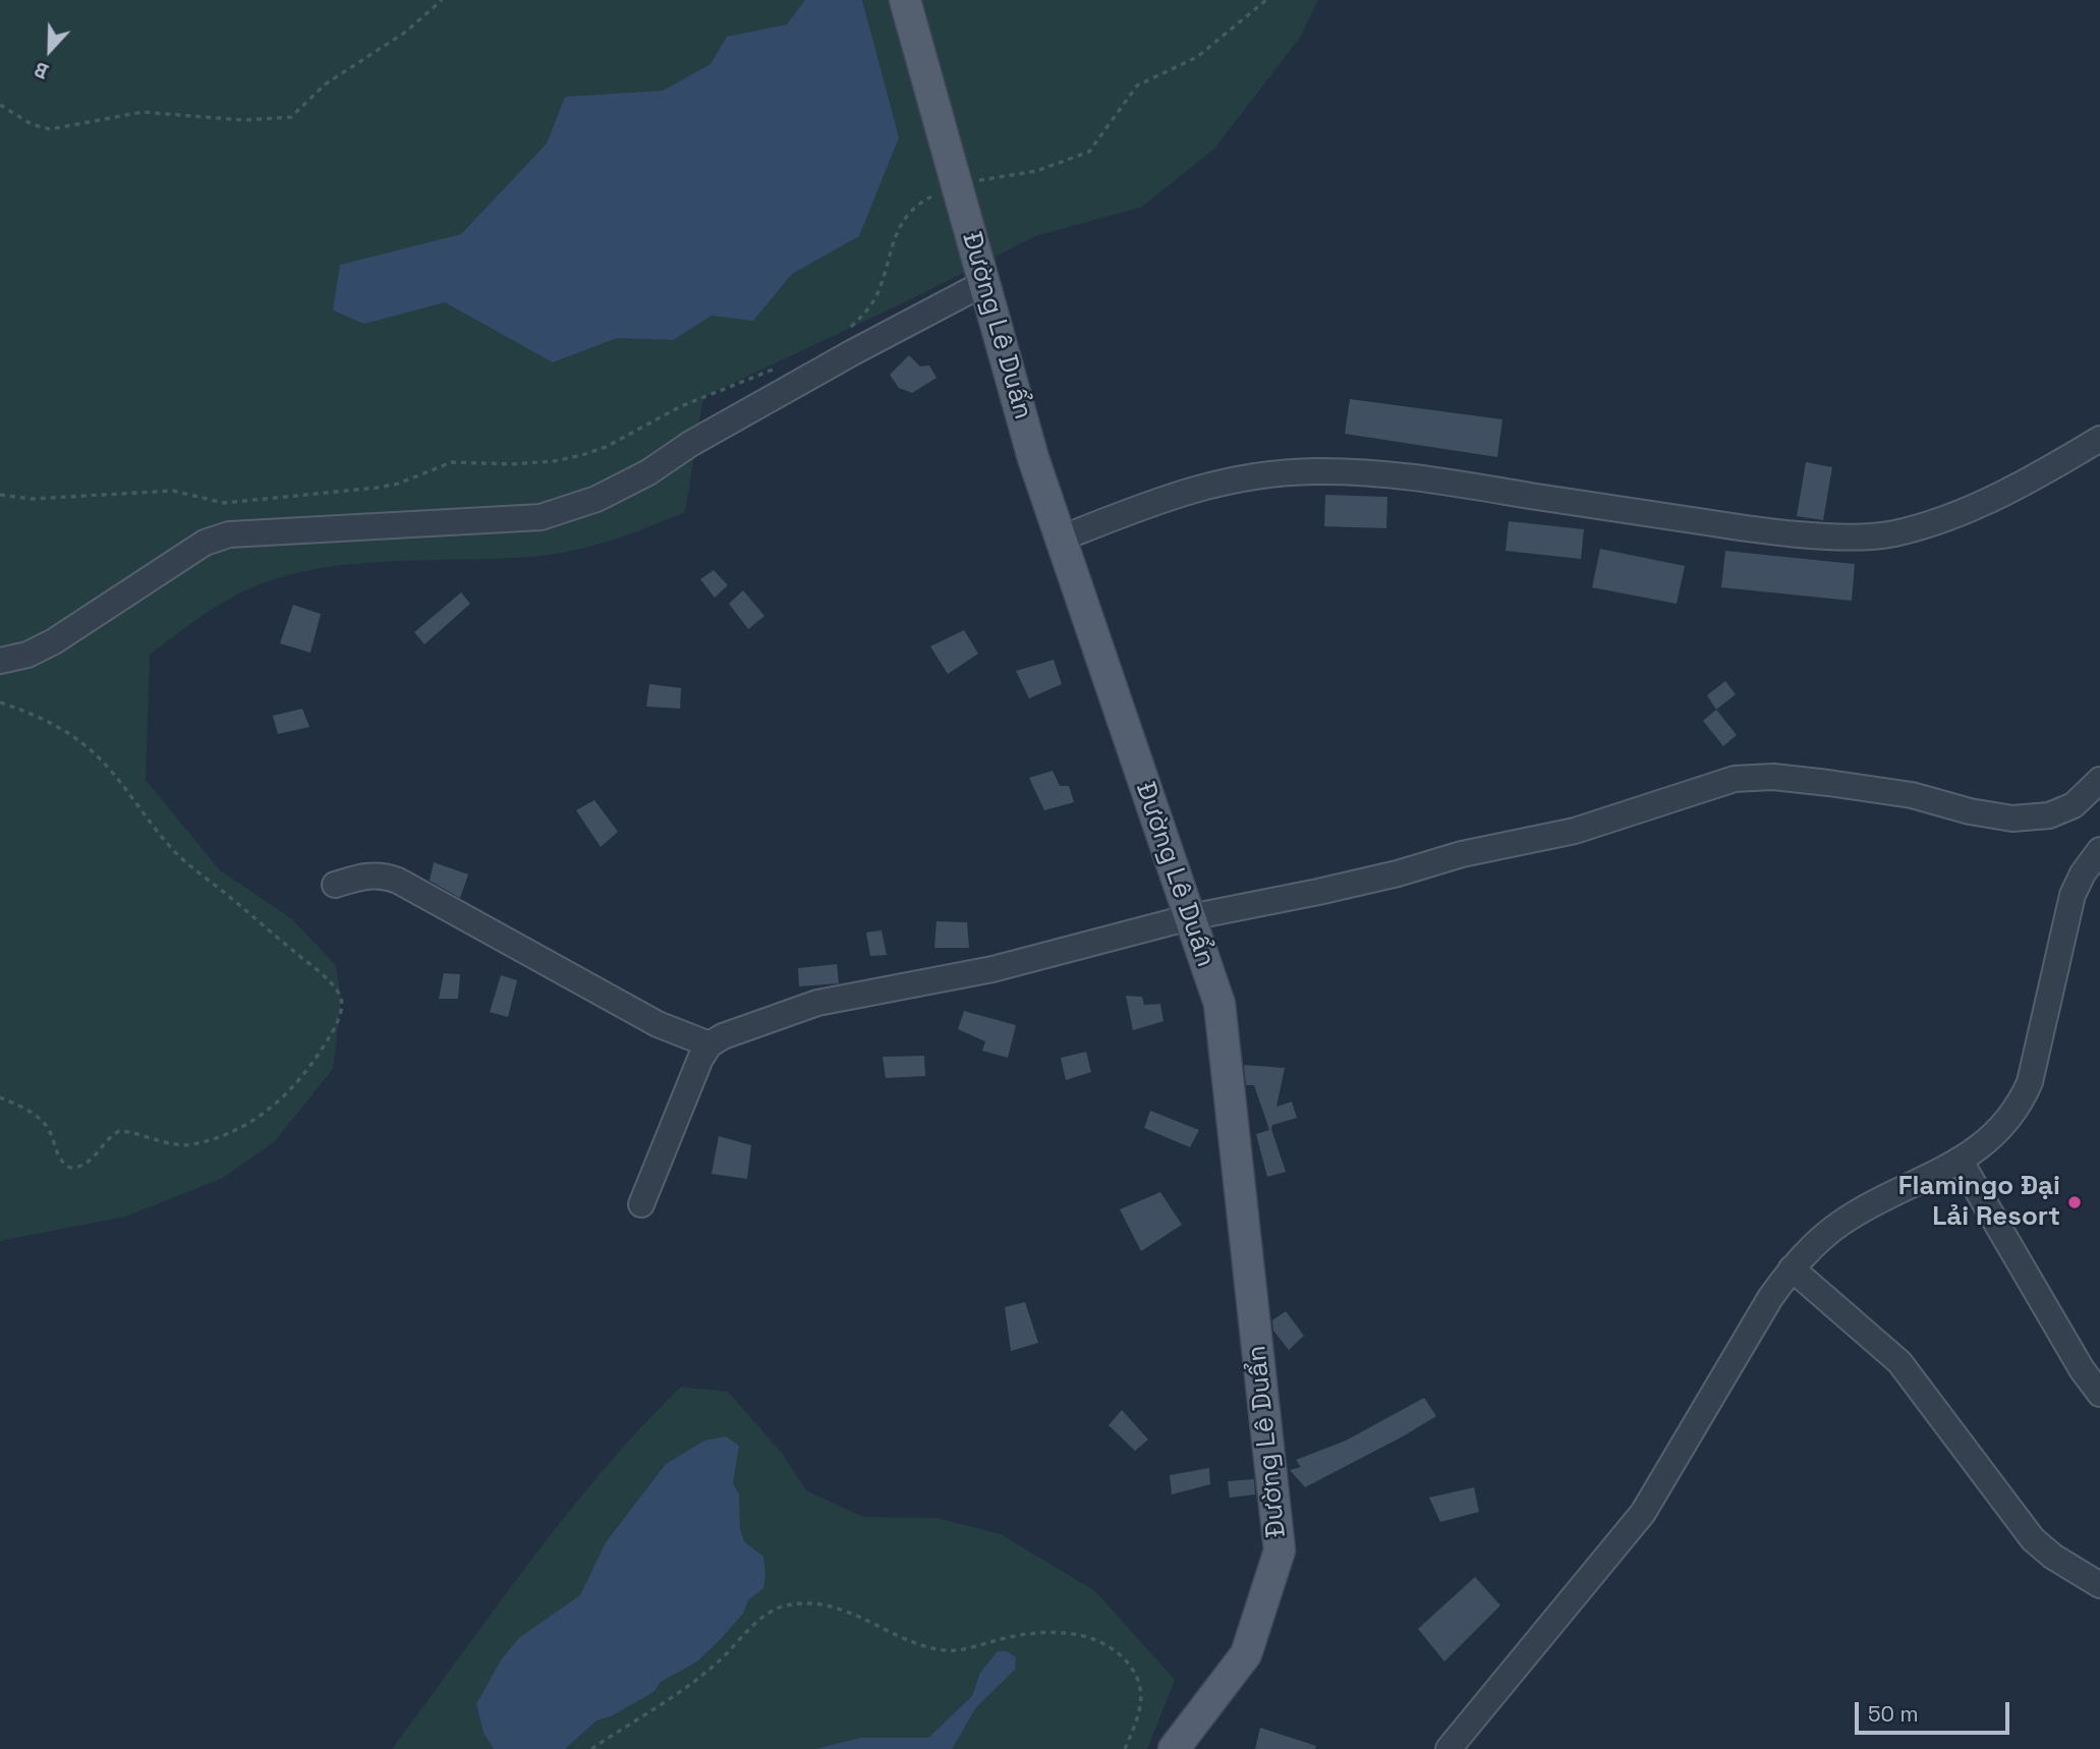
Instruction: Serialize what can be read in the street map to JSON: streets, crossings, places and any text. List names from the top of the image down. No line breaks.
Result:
{"streets":{"main road":["Đường Lê Duẩn"]},"places":["Flamingo Đại Lải Resort"],"scale_bar":"50 m","north":"bottom"}
